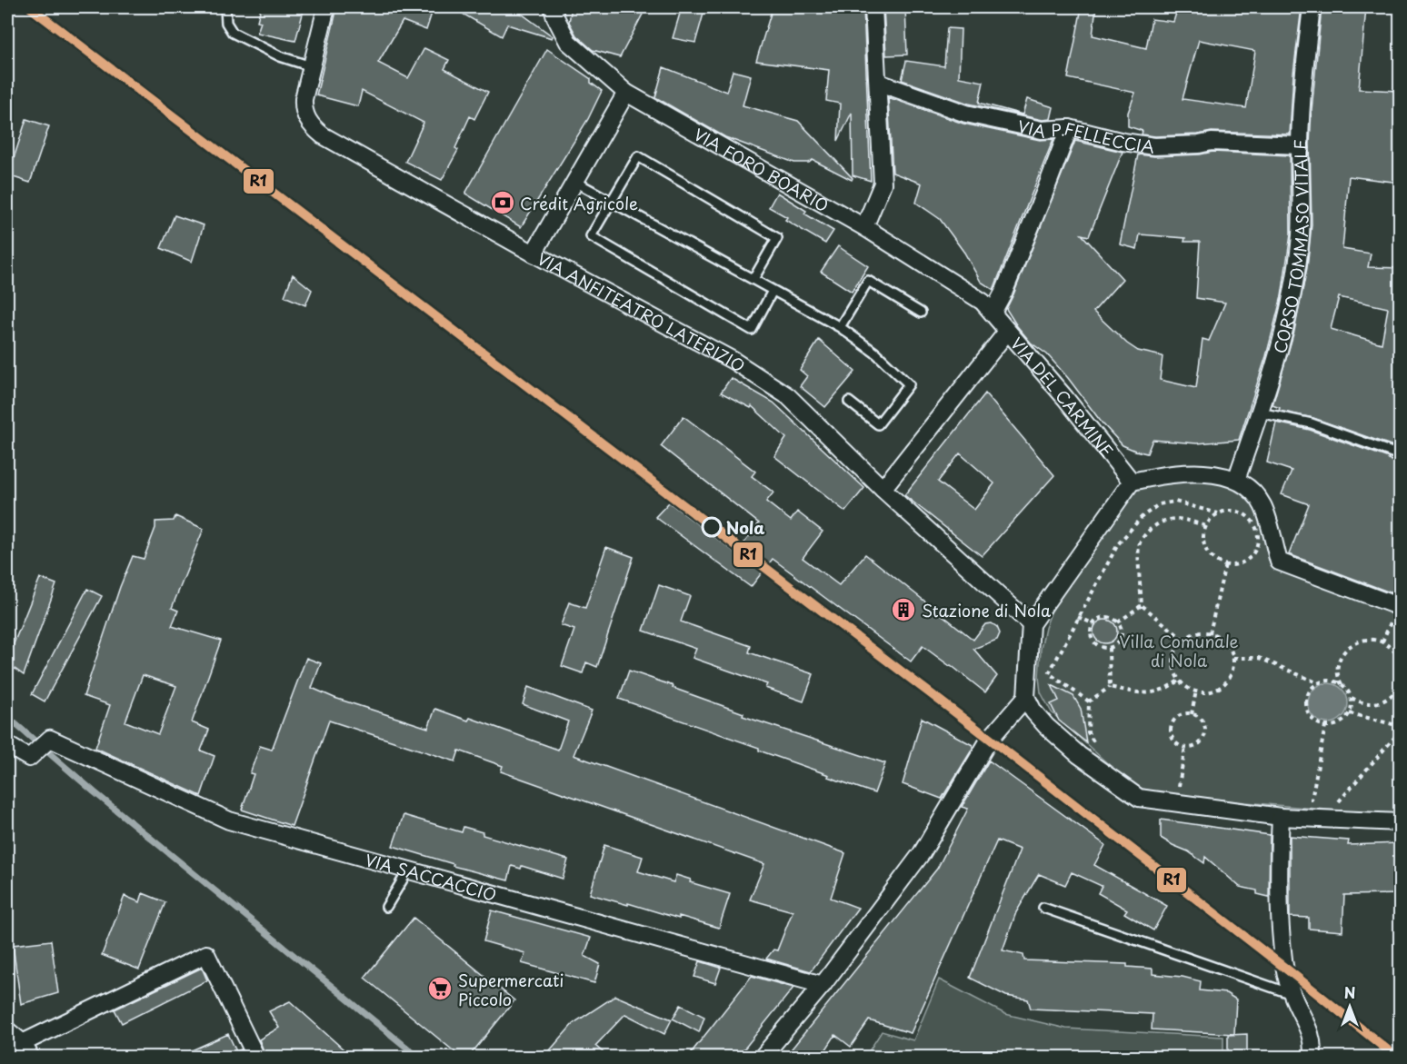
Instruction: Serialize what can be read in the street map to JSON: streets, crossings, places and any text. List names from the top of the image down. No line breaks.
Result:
{"streets":{"street":["VIA P.FELLECCIA","VIA FORO BOARIO","CORSO TOMMASO VITALE","VIA ANFITEATRO LATERIZIO","VIA DEL CARMINE","VIA SACCACCIO"]},"crossings":[["VIA P.FELLECCIA","CORSO TOMMASO VITALE"],["VIA FORO BOARIO","VIA DEL CARMINE"]],"parks":["Villa Comunale di Nola"],"places":{"bank":["Crédit Agricole"],"other":["Nola"],"building":["Stazione di Nola"],"supermarket":["Supermercati Piccolo"]},"lines":["transit line R1"],"north":"top"}
